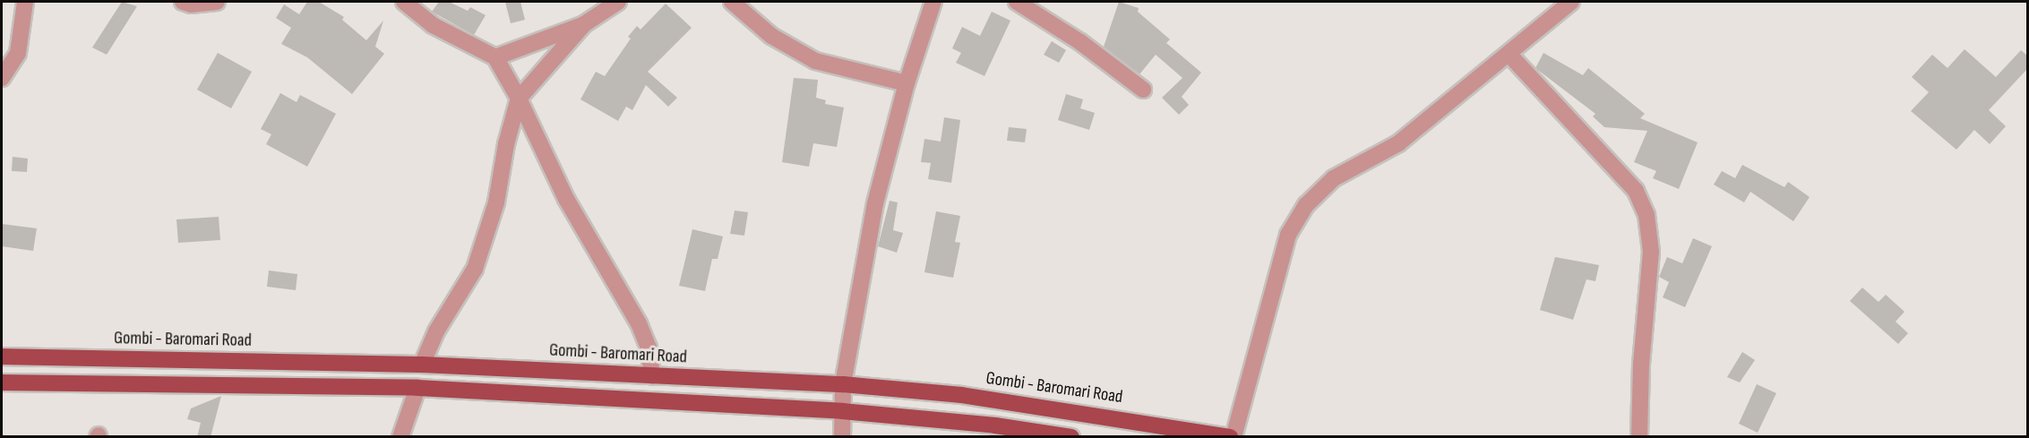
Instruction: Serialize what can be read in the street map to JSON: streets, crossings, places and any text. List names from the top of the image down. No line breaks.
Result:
{"streets":{"main road":["Gombi - Baromari Road"]}}
